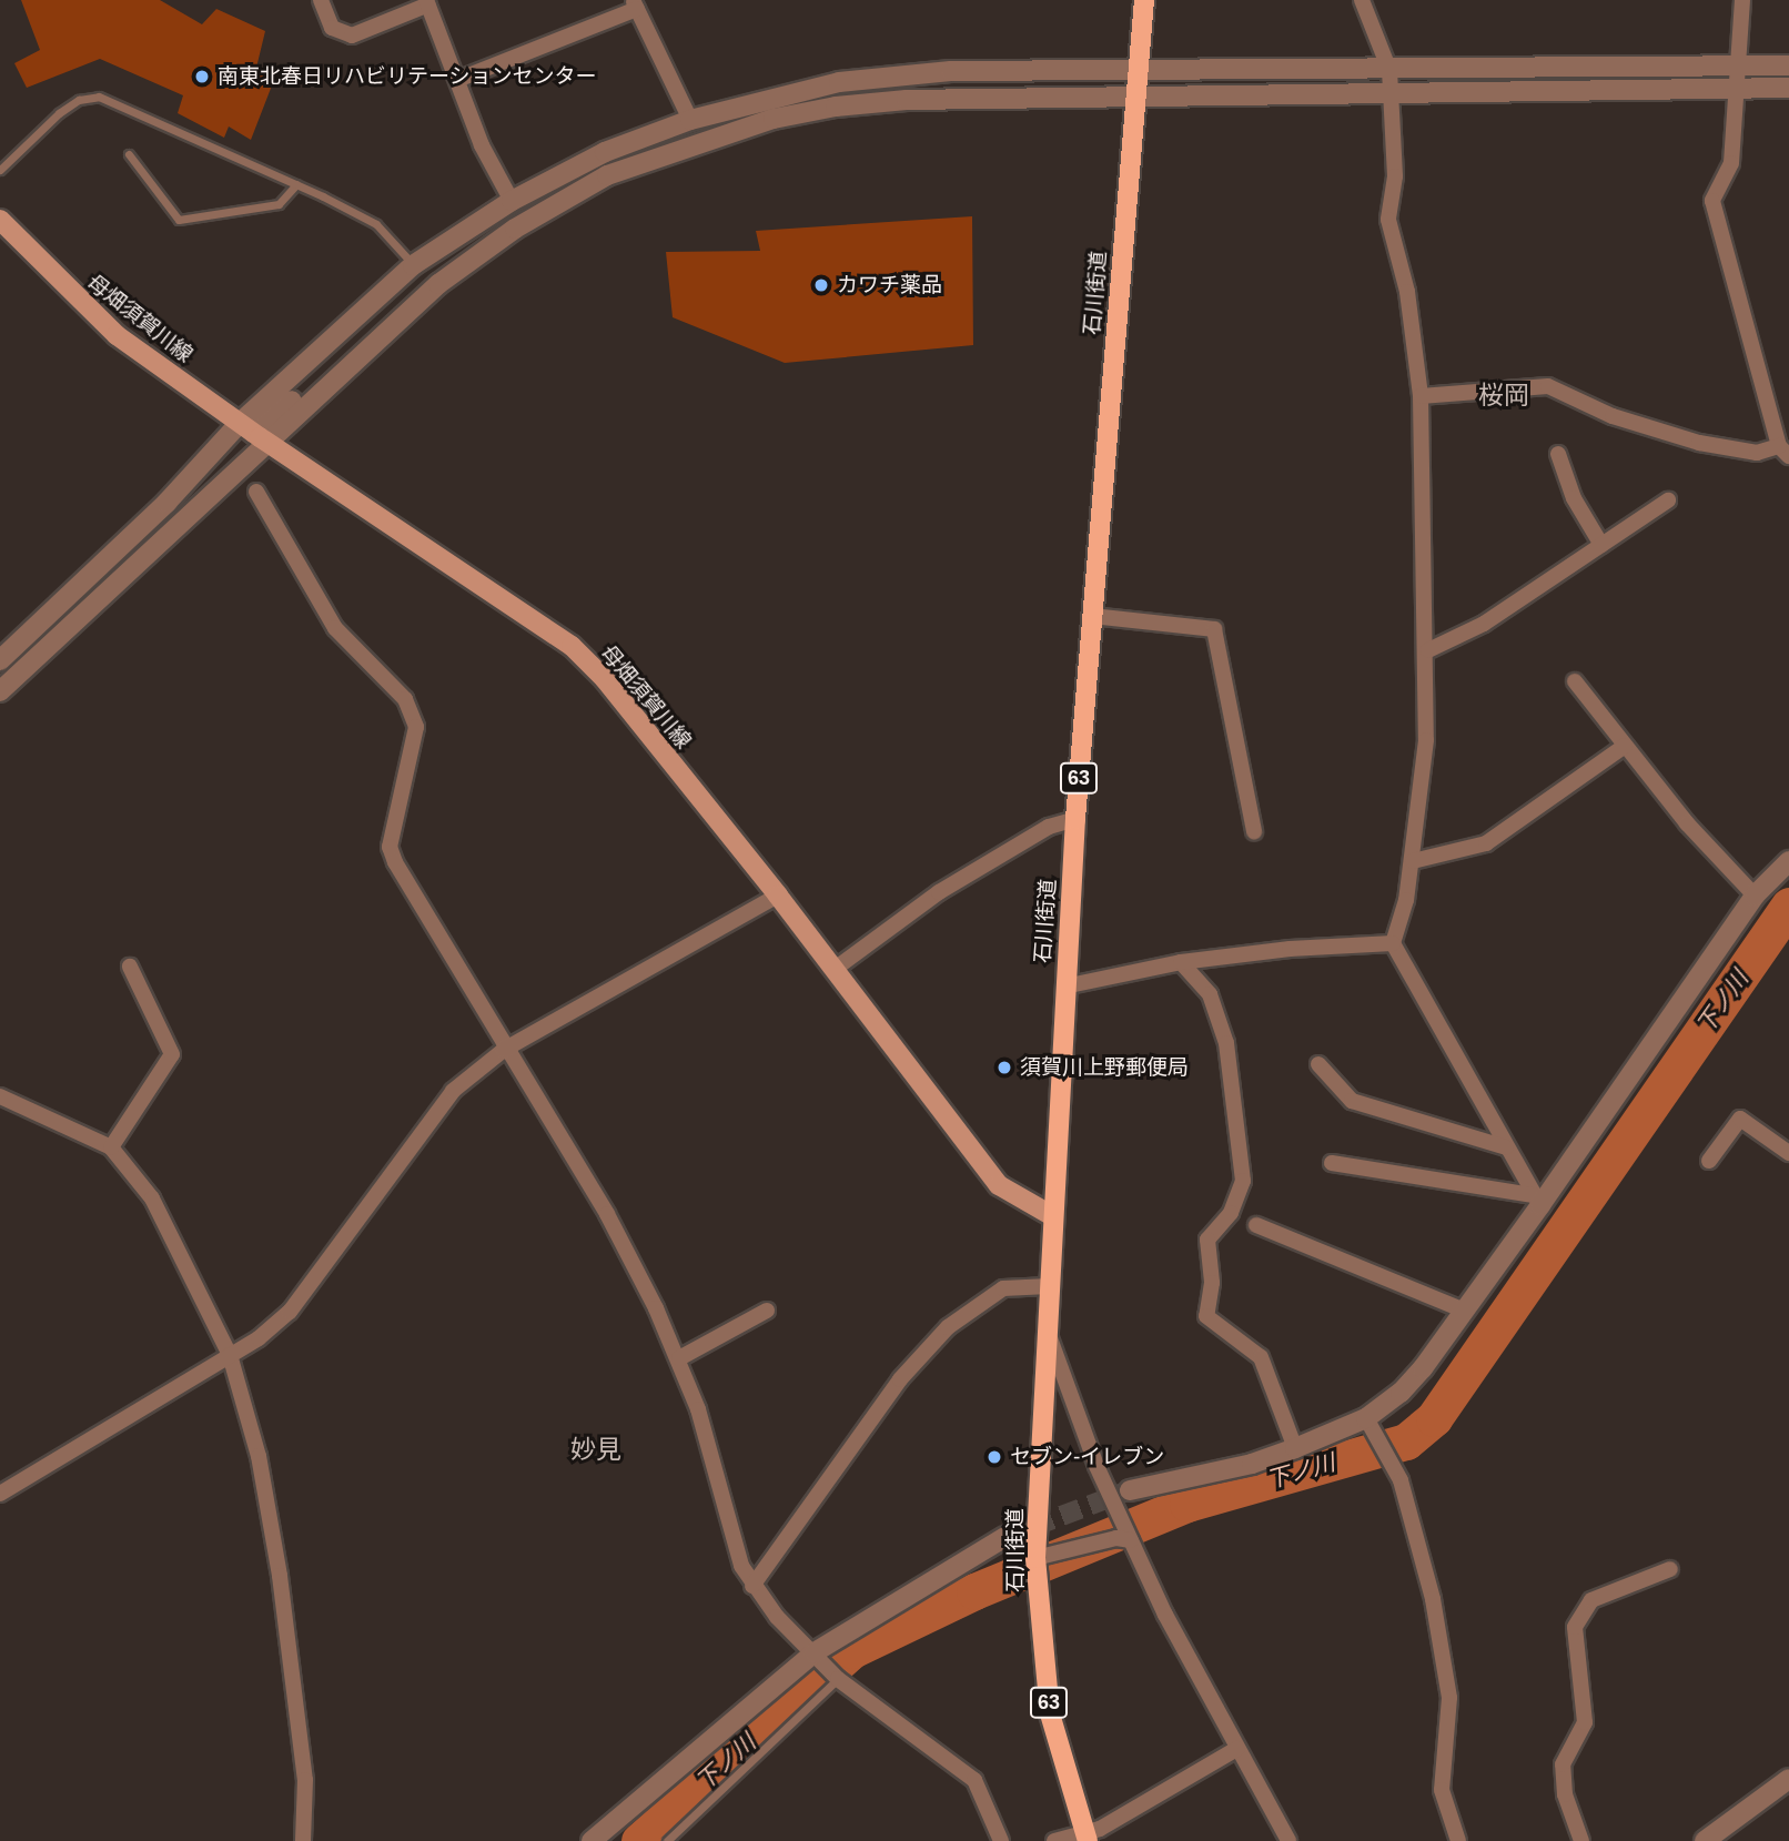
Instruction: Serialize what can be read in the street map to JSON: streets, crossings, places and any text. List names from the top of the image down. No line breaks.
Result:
{"streets":{"main road":["石川街道","母畑須賀川線","63"]},"crossings":[["石川街道","母畑須賀川線"]],"districts":["桜岡","妙見"],"water":["下ノ川"],"places":["南東北春日リハビリテーションセンター","カワチ薬品","須賀川上野郵便局","セブン-イレブン"]}
